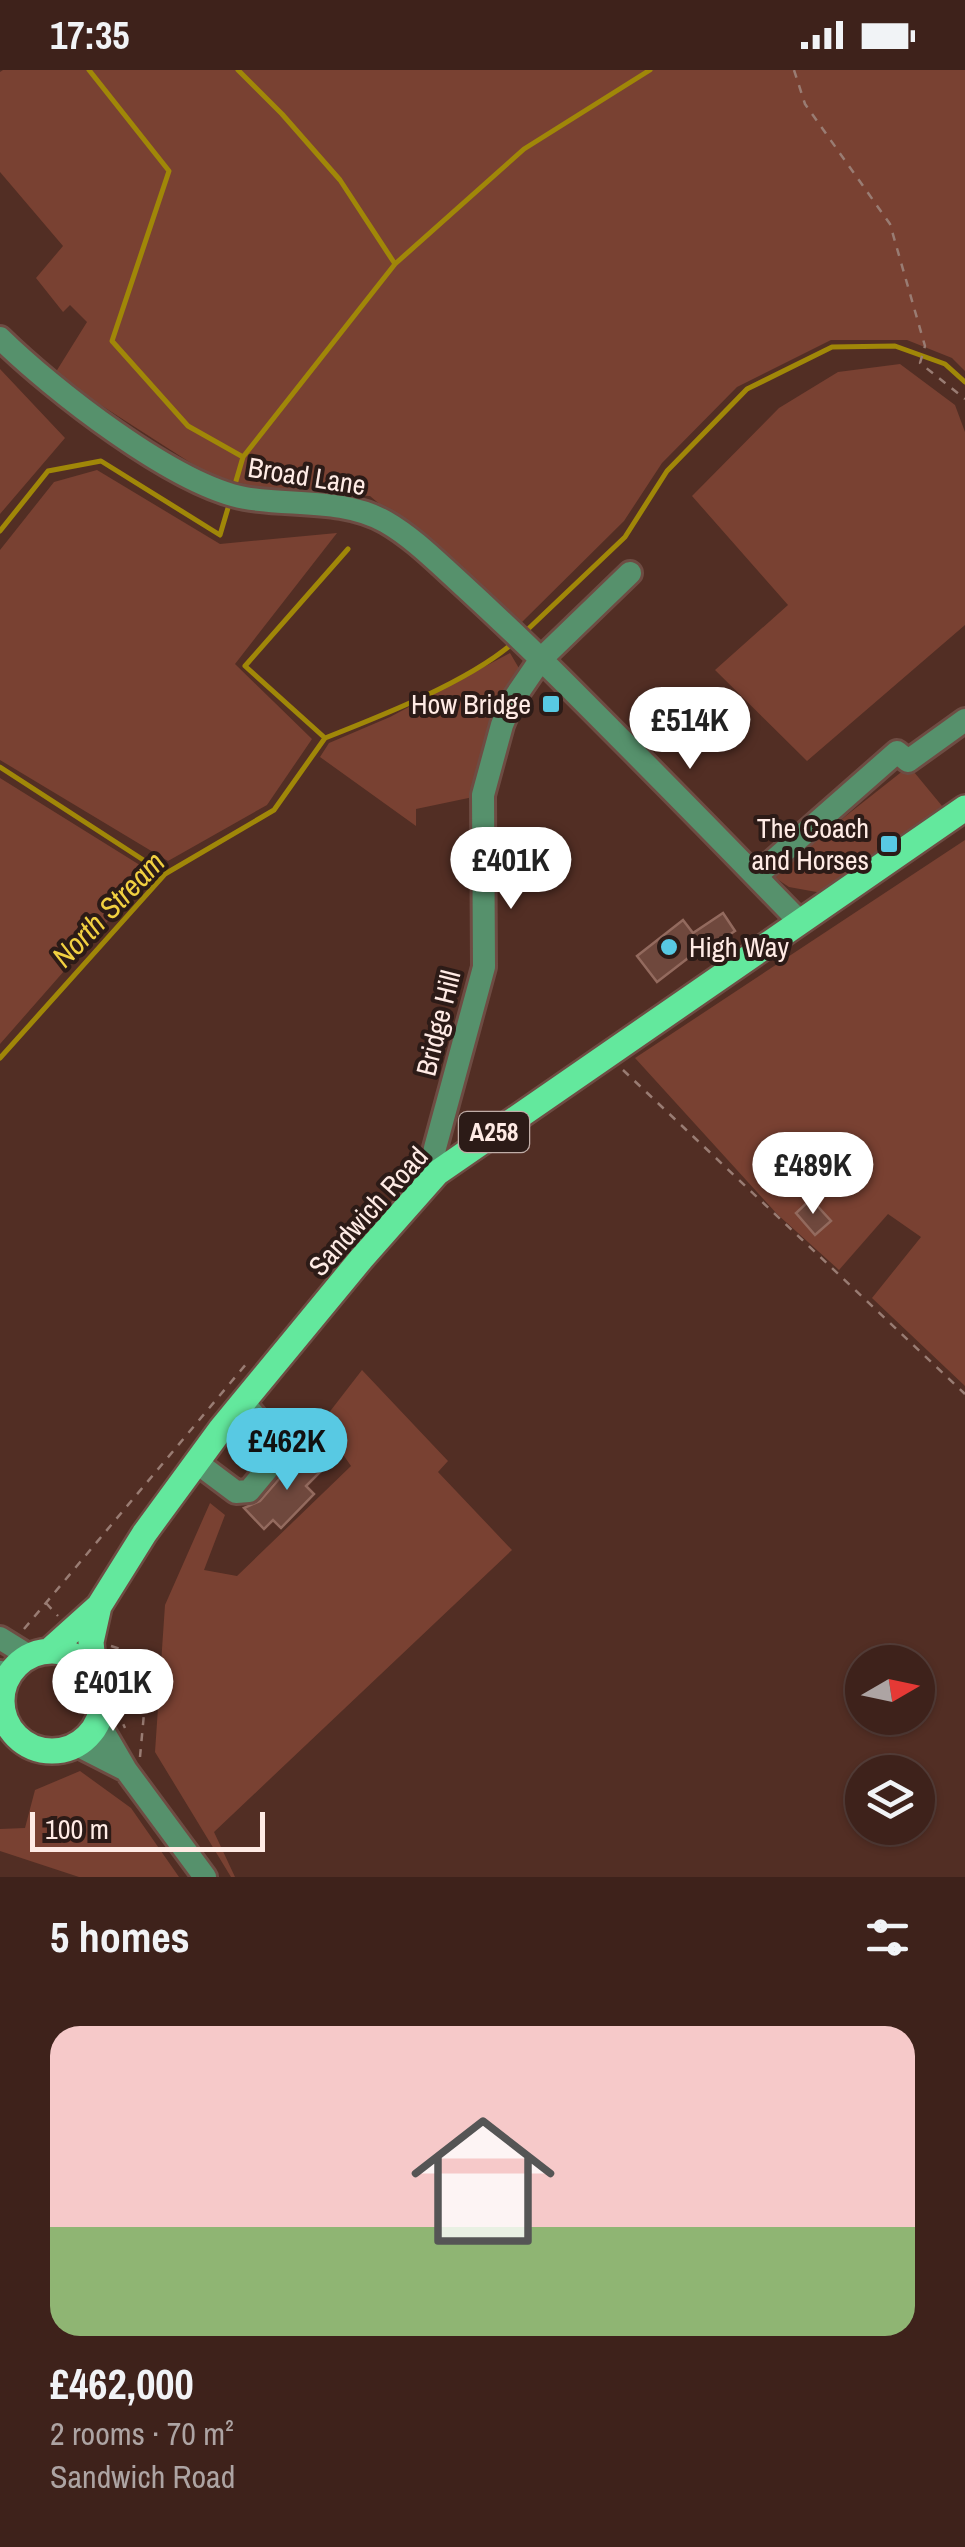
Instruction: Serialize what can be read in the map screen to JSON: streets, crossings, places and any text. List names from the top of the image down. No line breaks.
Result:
{"streets":{"main road":["A258","Sandwich Road"],"street":["Broad Lane","Bridge Hill"]},"crossings":[["Broad Lane","Bridge Hill"],["Broad Lane","Sandwich Road"],["Bridge Hill","Sandwich Road"]],"water":["North Stream"],"places":{"transit":["How Bridge","The Coach and Horses"],"other":["High Way"]},"scale_bar":"100 m","north":"right","page":{"status":"17:35","price":["£514K","£401K","£489K","£462K","£401K"],"scale":"100 m","heading":"5 homes","list":[{"name":"£462,000","note":"2 rooms · 70 m² · Sandwich Road"}]}}
